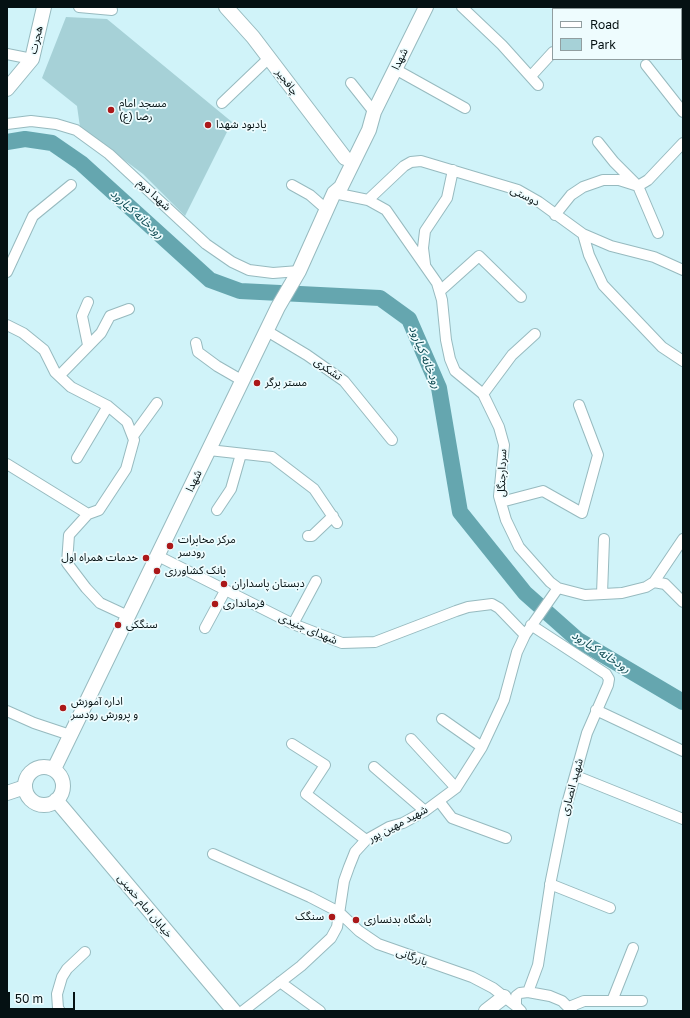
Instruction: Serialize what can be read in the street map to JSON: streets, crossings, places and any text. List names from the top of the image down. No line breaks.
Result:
{"streets":{"main road":["هجرت","شهدا","چافجیر","خیابان امام خمینی"],"street":["شهدا دوم","دوستی","تشکری","سردارجنگل","شهدای جنیدی","شهید انصاری","شهید مهین پور","بازرگانی"]},"crossings":[["شهدا","چافجیر"],["شهدا","شهدا دوم"],["شهدا","تشکری"],["شهدا","سردارجنگل"],["شهدا","شهدای جنیدی"],["شهدا","خیابان امام خمینی"],["دوستی","سردارجنگل"],["سردارجنگل","شهید مهین پور"],["شهدای جنیدی","شهید مهین پور"],["شهید انصاری","شهید مهین پور"],["شهید مهین پور","بازرگانی"]],"water":["رودخانه کیارود"],"places":["مسجد امام رضا (ع)","یادبود شهدا","مستر برگر","مرکز مخابرات رودسر","خدمات همراه اول","بانک کشاورزى","دبستان پاسداران","فرماندارى","سنگکى","اداره آموزش و پرورش رودسر","سنگک","باشگاه بدنسازى"],"legend":["Road","Park"],"scale_bar":"50 m"}
